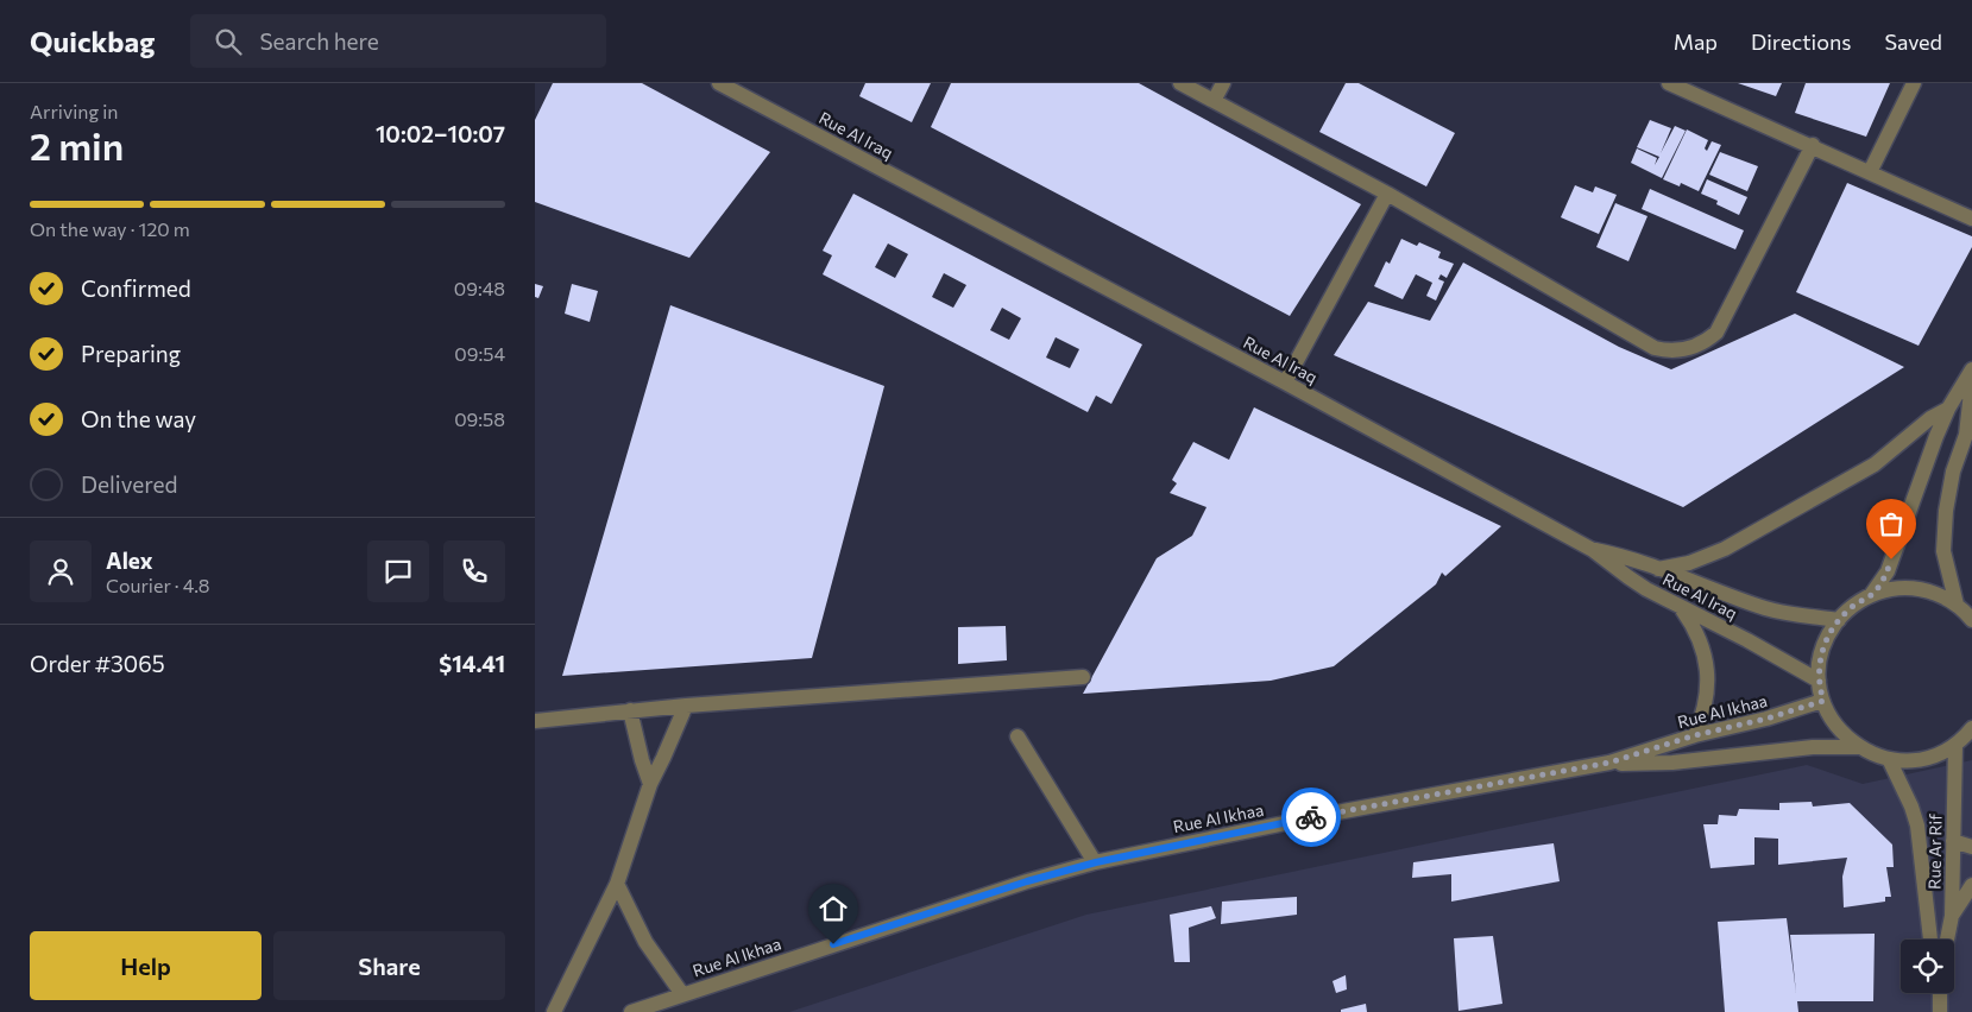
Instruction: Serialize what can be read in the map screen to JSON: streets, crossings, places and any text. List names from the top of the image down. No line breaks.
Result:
{"streets":{"street":["Rue Al Iraq","Rue Al Ikhaa","Rue Ar Rif"]},"page":{"header":"Quickbag","search":"Search here","nav":["Map","Directions","Saved"],"heading":["2 min","Arriving in","10:02–10:07"],"panel":["Alex","Courier · 4.8","Order #3065","$14.41"],"bar":"On the way · 120 m","list":[["Confirmed","09:48"],["Preparing","09:54"],["On the way","09:58"],"Delivered"],"buttons":["Help","Share"]}}
